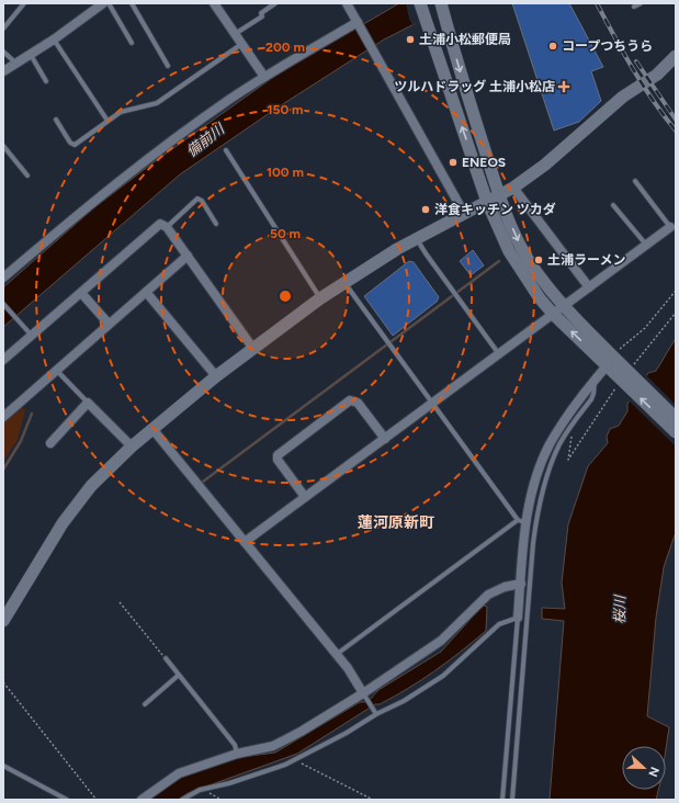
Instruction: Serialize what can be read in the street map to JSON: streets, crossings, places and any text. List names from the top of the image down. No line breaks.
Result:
{"districts":["蓮河原新町"],"water":["備前川","桜川"],"places":{"other":["土浦小松郵便局","コープつちうら","ENEOS","洋食キッチン ツカダ","土浦ラーメン"],"health":["ツルハドラッグ 土浦小松店"]},"north":"right","rings":["200 m","150 m","100 m","50 m"]}
